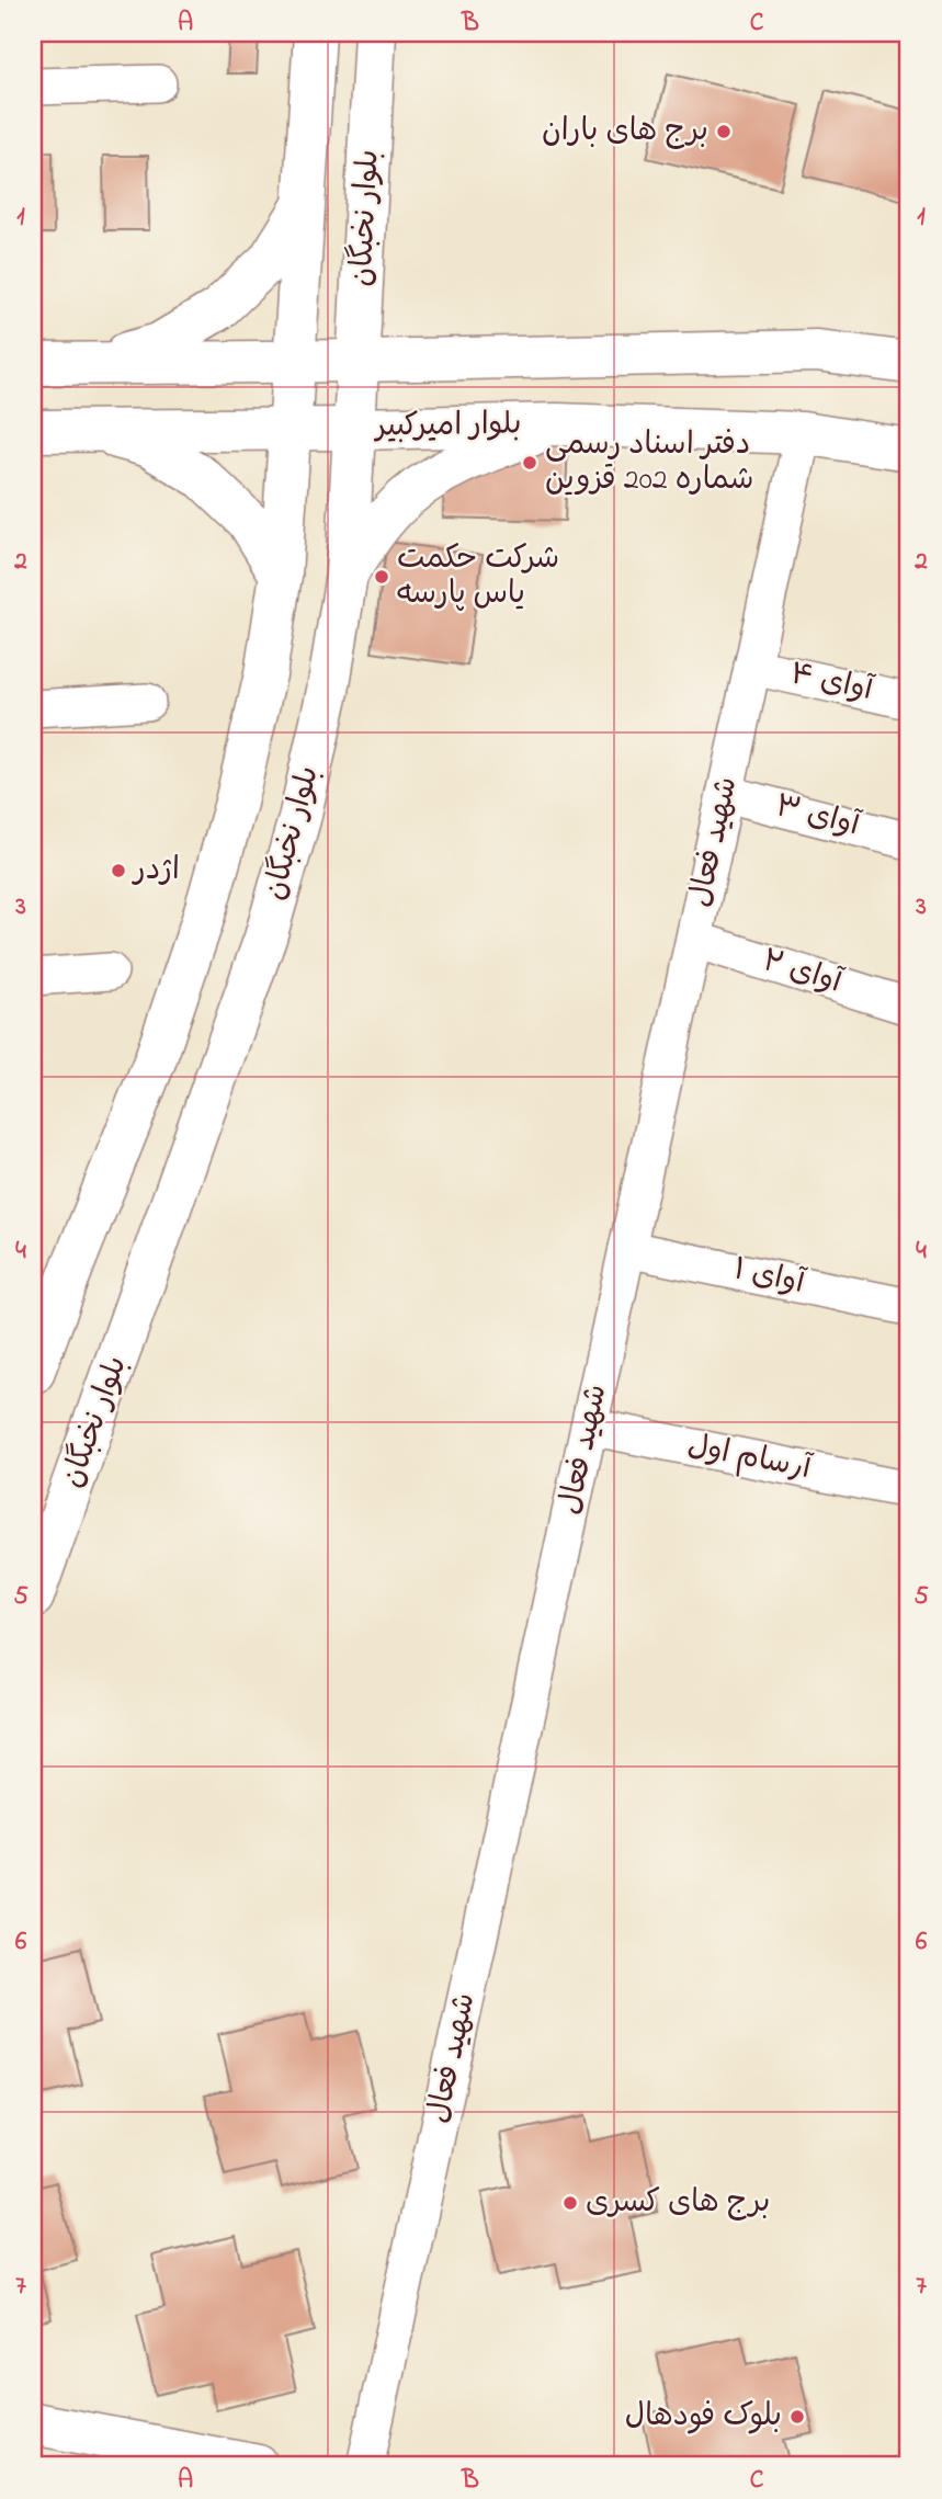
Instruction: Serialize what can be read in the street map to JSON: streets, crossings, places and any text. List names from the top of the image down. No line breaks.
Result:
{"streets":{"main road":["بلوار نخبگان","بلوار امیرکبیر"],"street":["آوای ۴","آوای ۳","شهید فعال","آوای ۲","آوای ۱","آرسام اول"]},"crossings":[["بلوار نخبگان","بلوار امیرکبیر"],["بلوار امیرکبیر","شهید فعال"],["آوای ۴","شهید فعال"],["آوای ۳","شهید فعال"],["شهید فعال","آوای ۲"],["شهید فعال","آوای ۱"],["شهید فعال","آرسام اول"]],"places":["برج های باران","دفتر اسناد رسمی شماره 202 قزوین","شرکت حکمت یاس پارسه","اژدر","برج های کسری","بلوک فودهال"],"grid":{"columns":["A","B","C"],"rows":["1","2","3","4","5","6","7"]}}
